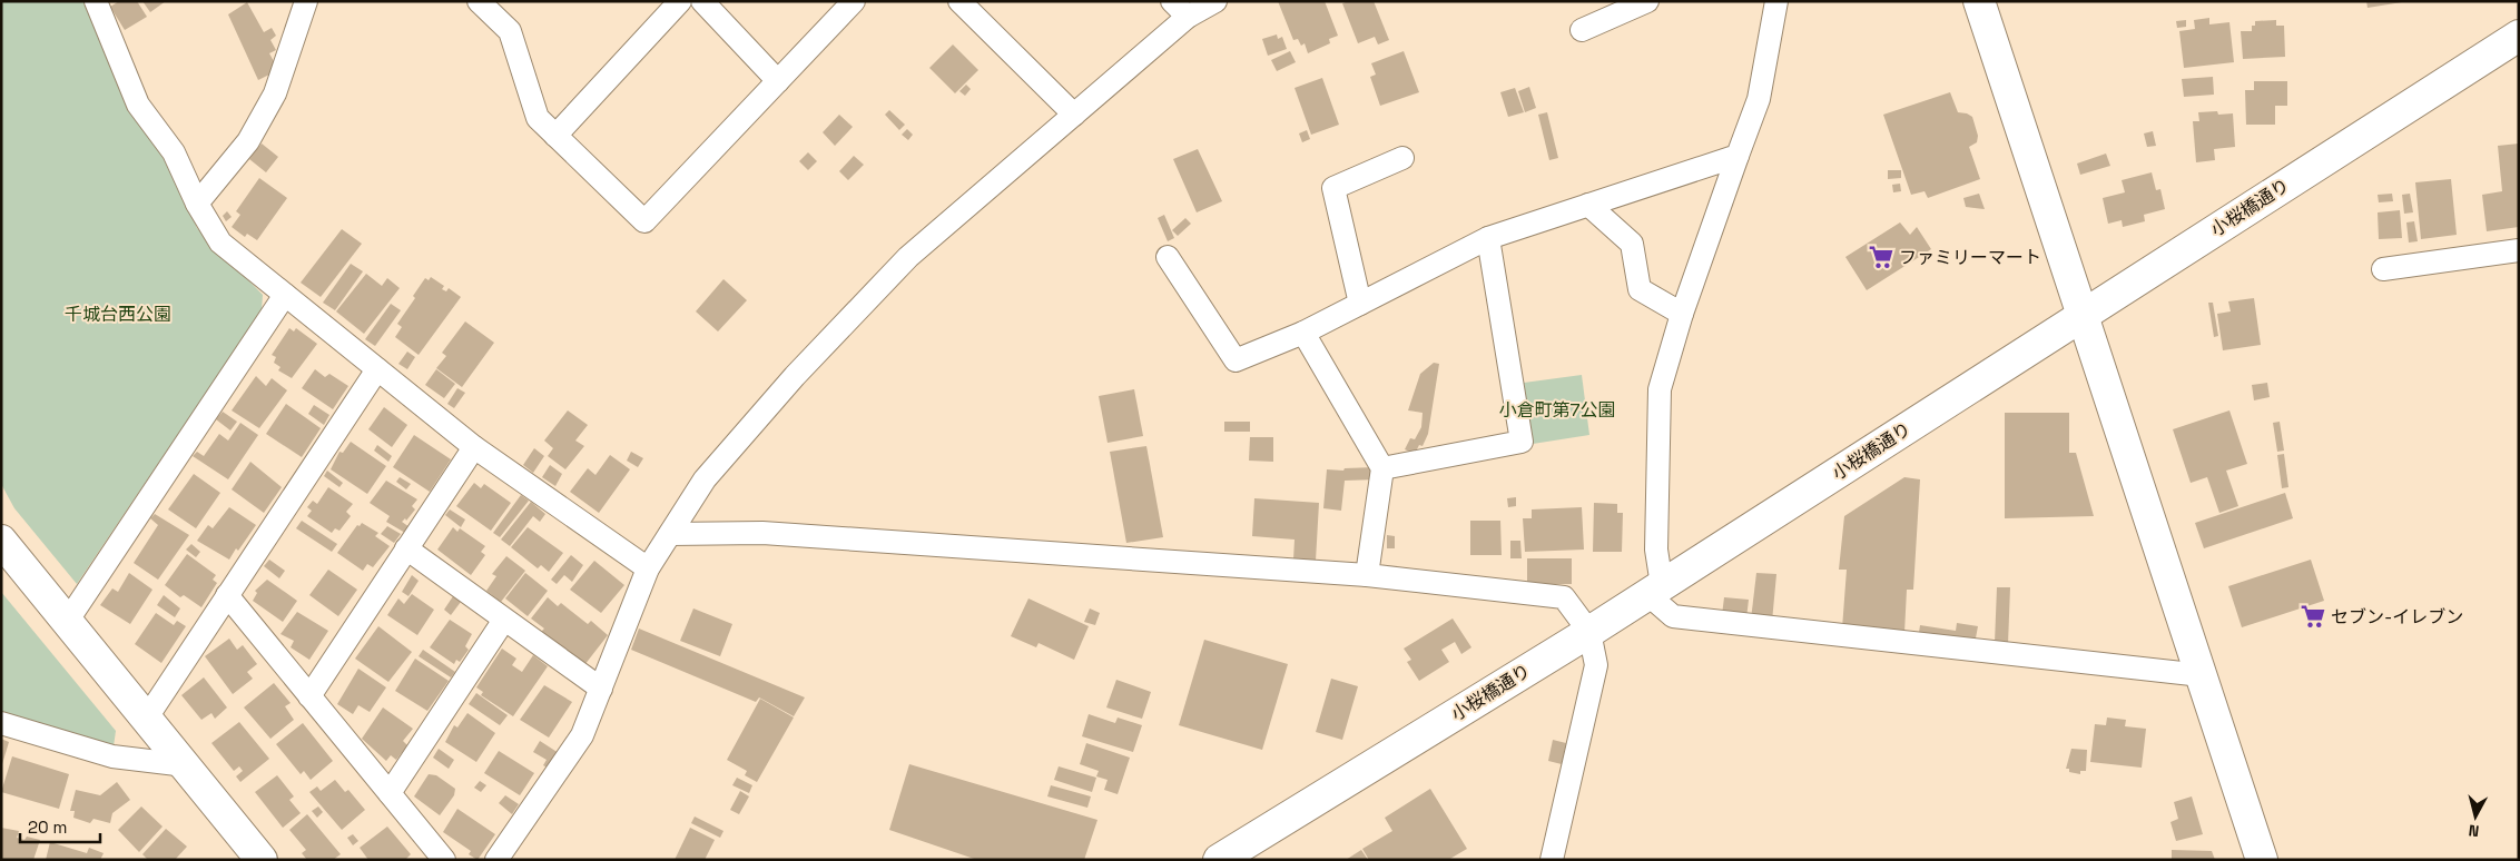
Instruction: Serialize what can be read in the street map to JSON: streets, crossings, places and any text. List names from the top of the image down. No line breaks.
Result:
{"streets":{"street":["小桜橋通り"]},"parks":["千城台西公園","小倉町第7公園"],"places":{"supermarket":["ファミリーマート","セブン-イレブン"]},"scale_bar":"20 m","north":"bottom"}
